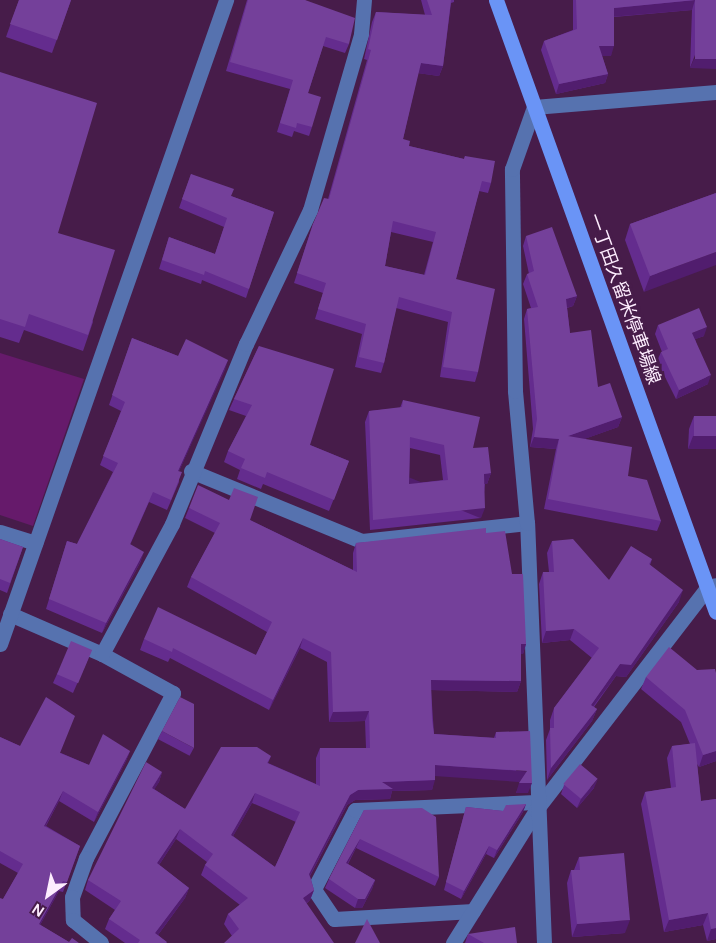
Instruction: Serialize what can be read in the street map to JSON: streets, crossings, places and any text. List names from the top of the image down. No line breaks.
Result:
{"streets":{"main road":["一丁田久留米停車場線"]},"north":"bottom left"}
